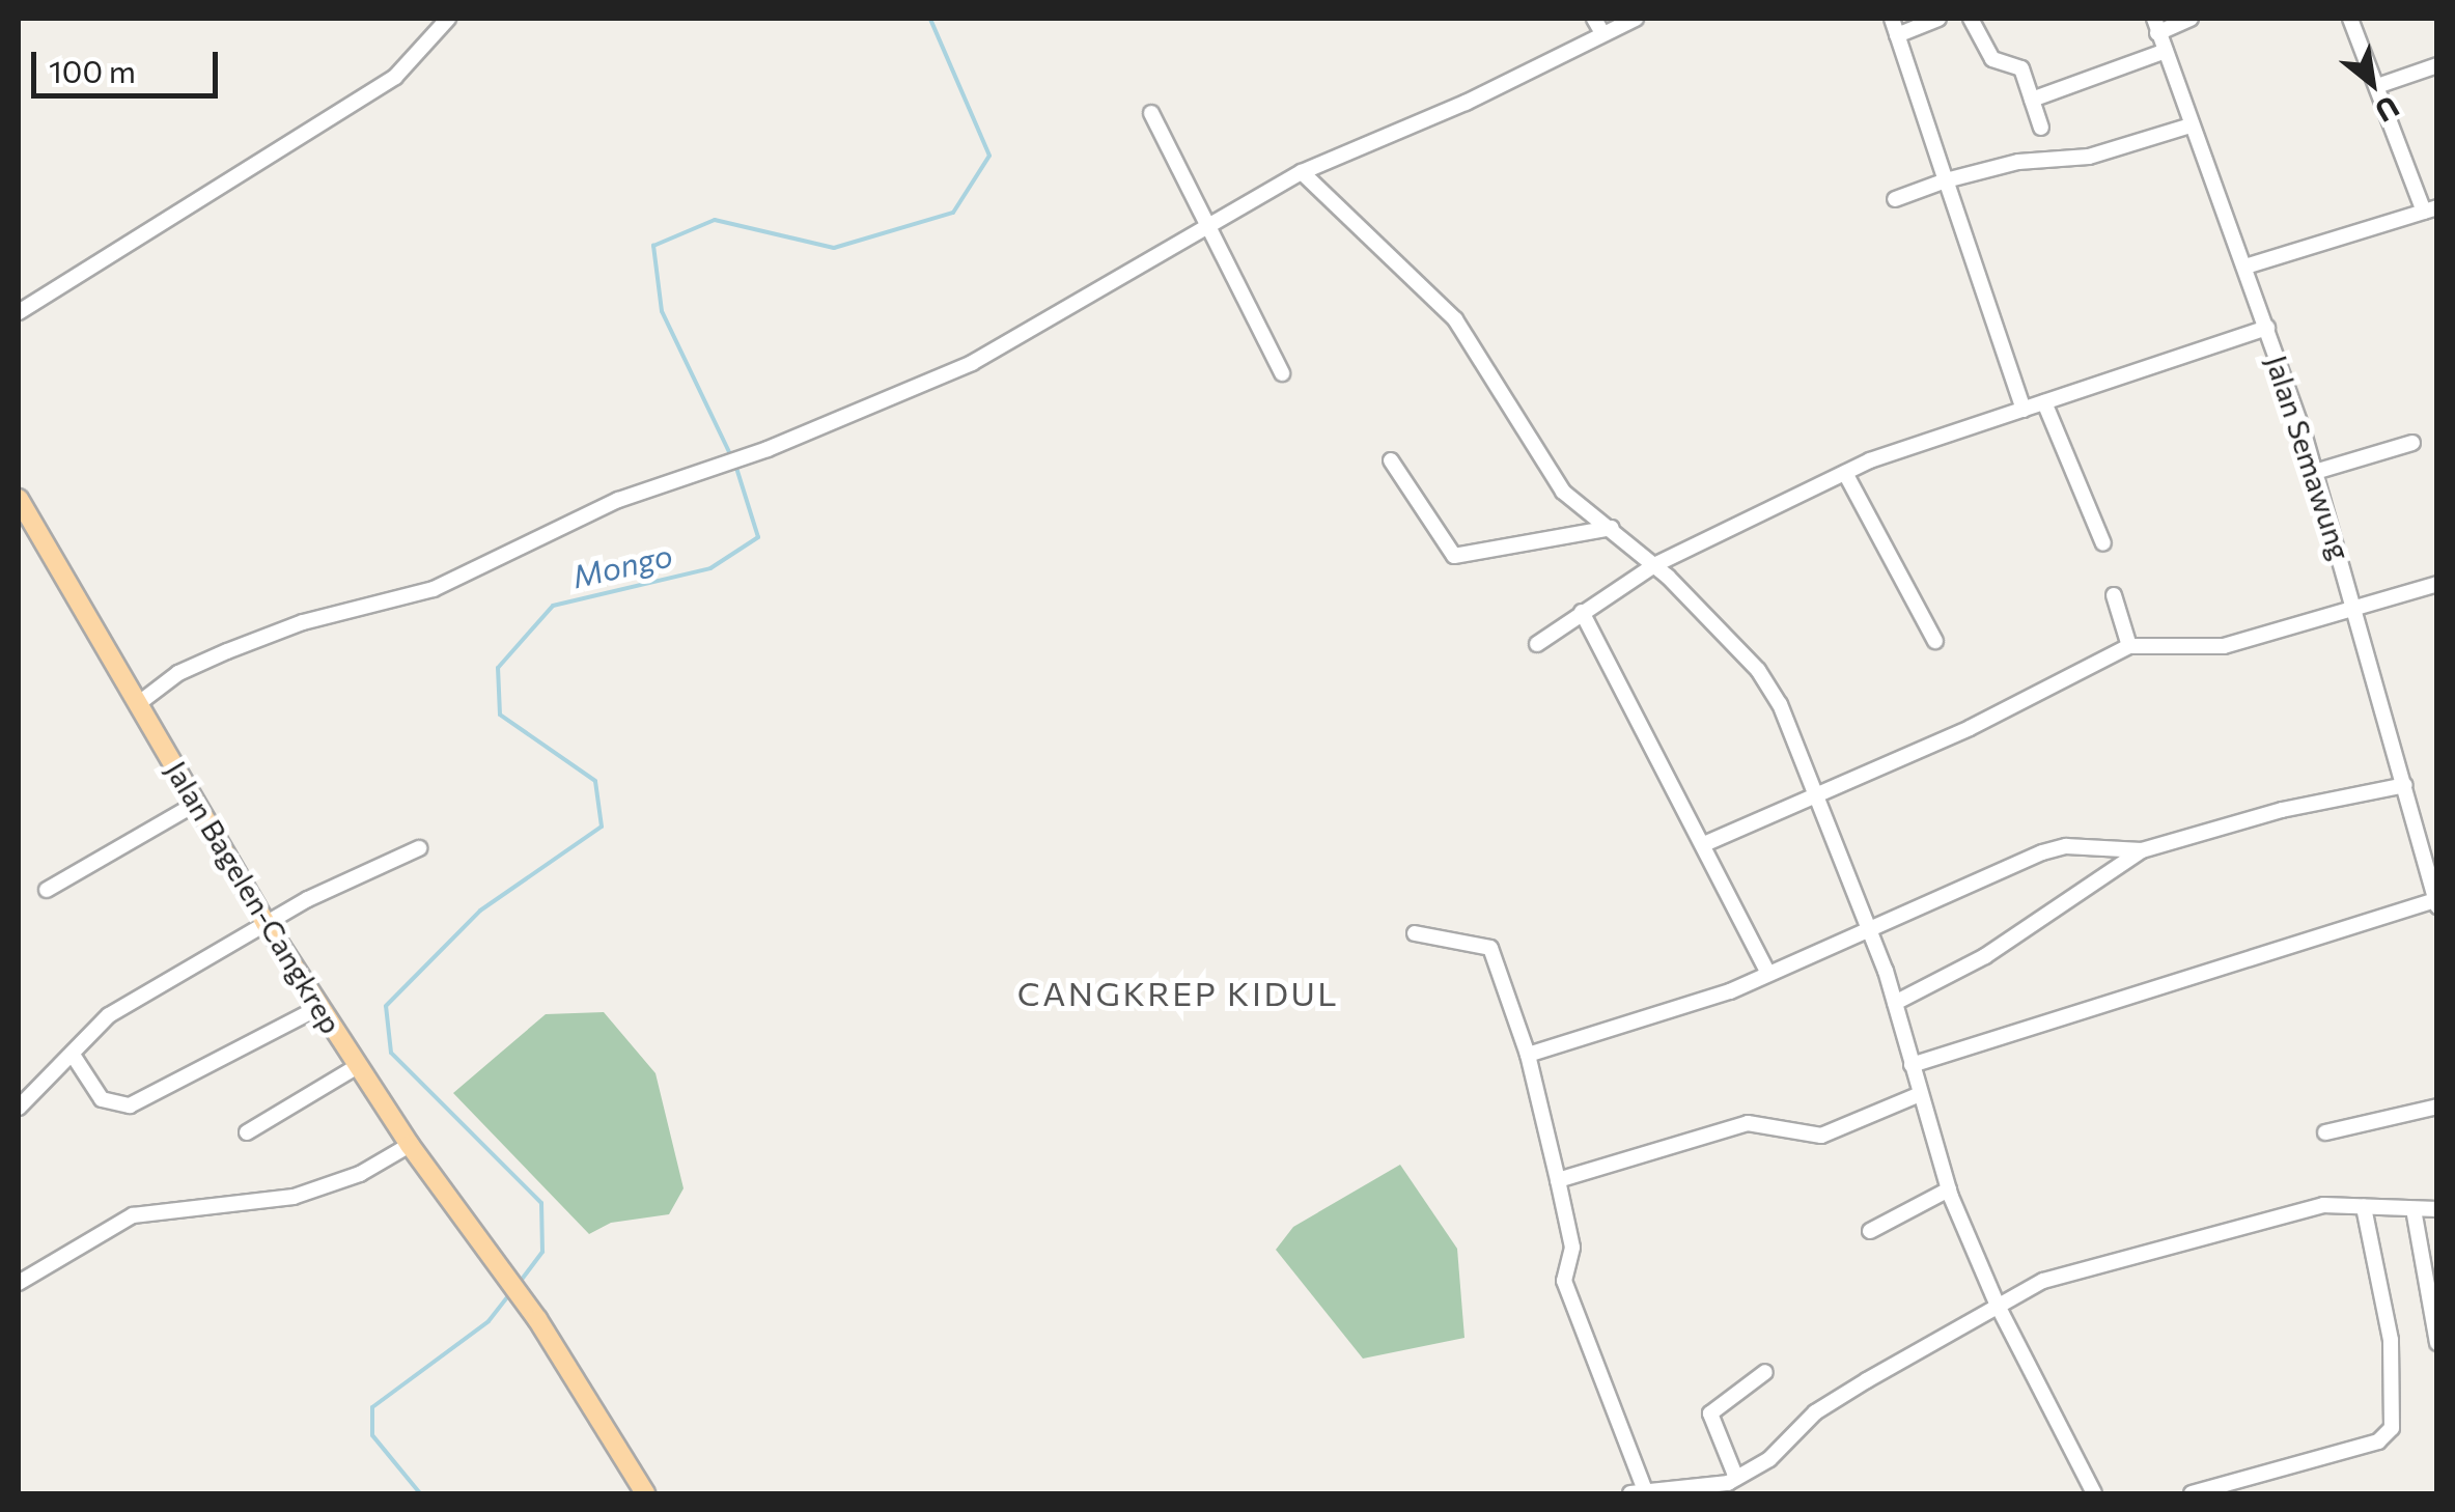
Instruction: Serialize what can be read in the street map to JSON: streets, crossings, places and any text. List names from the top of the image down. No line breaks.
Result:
{"streets":{"main road":["Jalan Bagelen-Cangkrep"],"street":["Jalan Semawung"]},"districts":["CANGKREP KIDUL"],"water":["Mongo"],"scale_bar":"100 m","north":"bottom right"}
